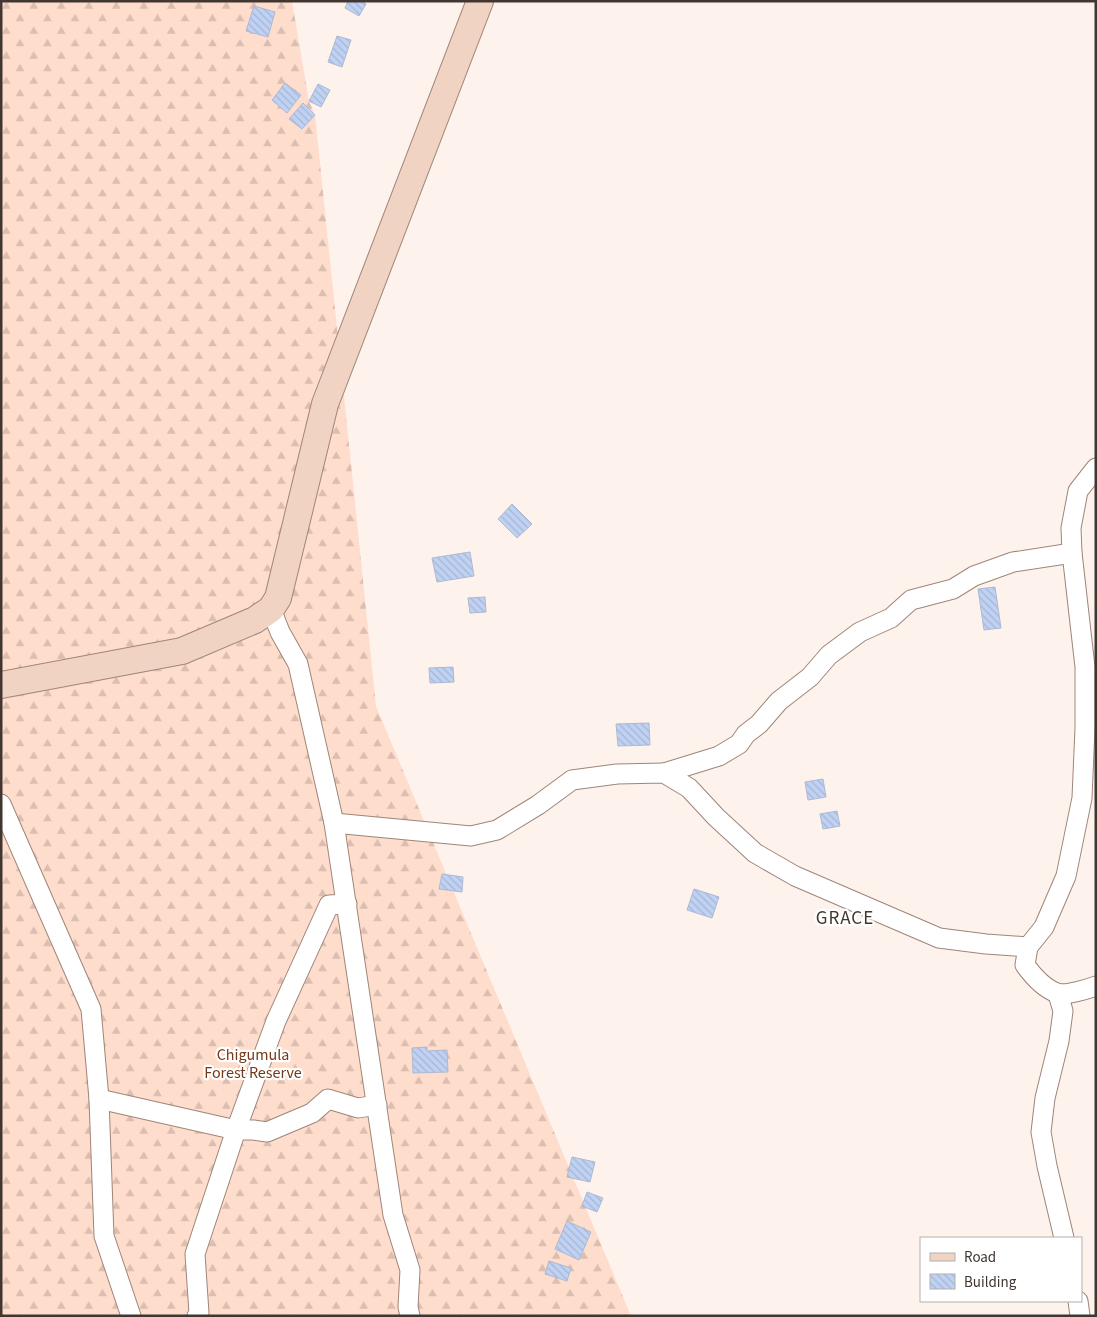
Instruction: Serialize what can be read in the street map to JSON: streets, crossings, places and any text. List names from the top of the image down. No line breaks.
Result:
{"districts":["GRACE"],"parks":["Chigumula Forest Reserve"],"legend":["Road","Building"]}
